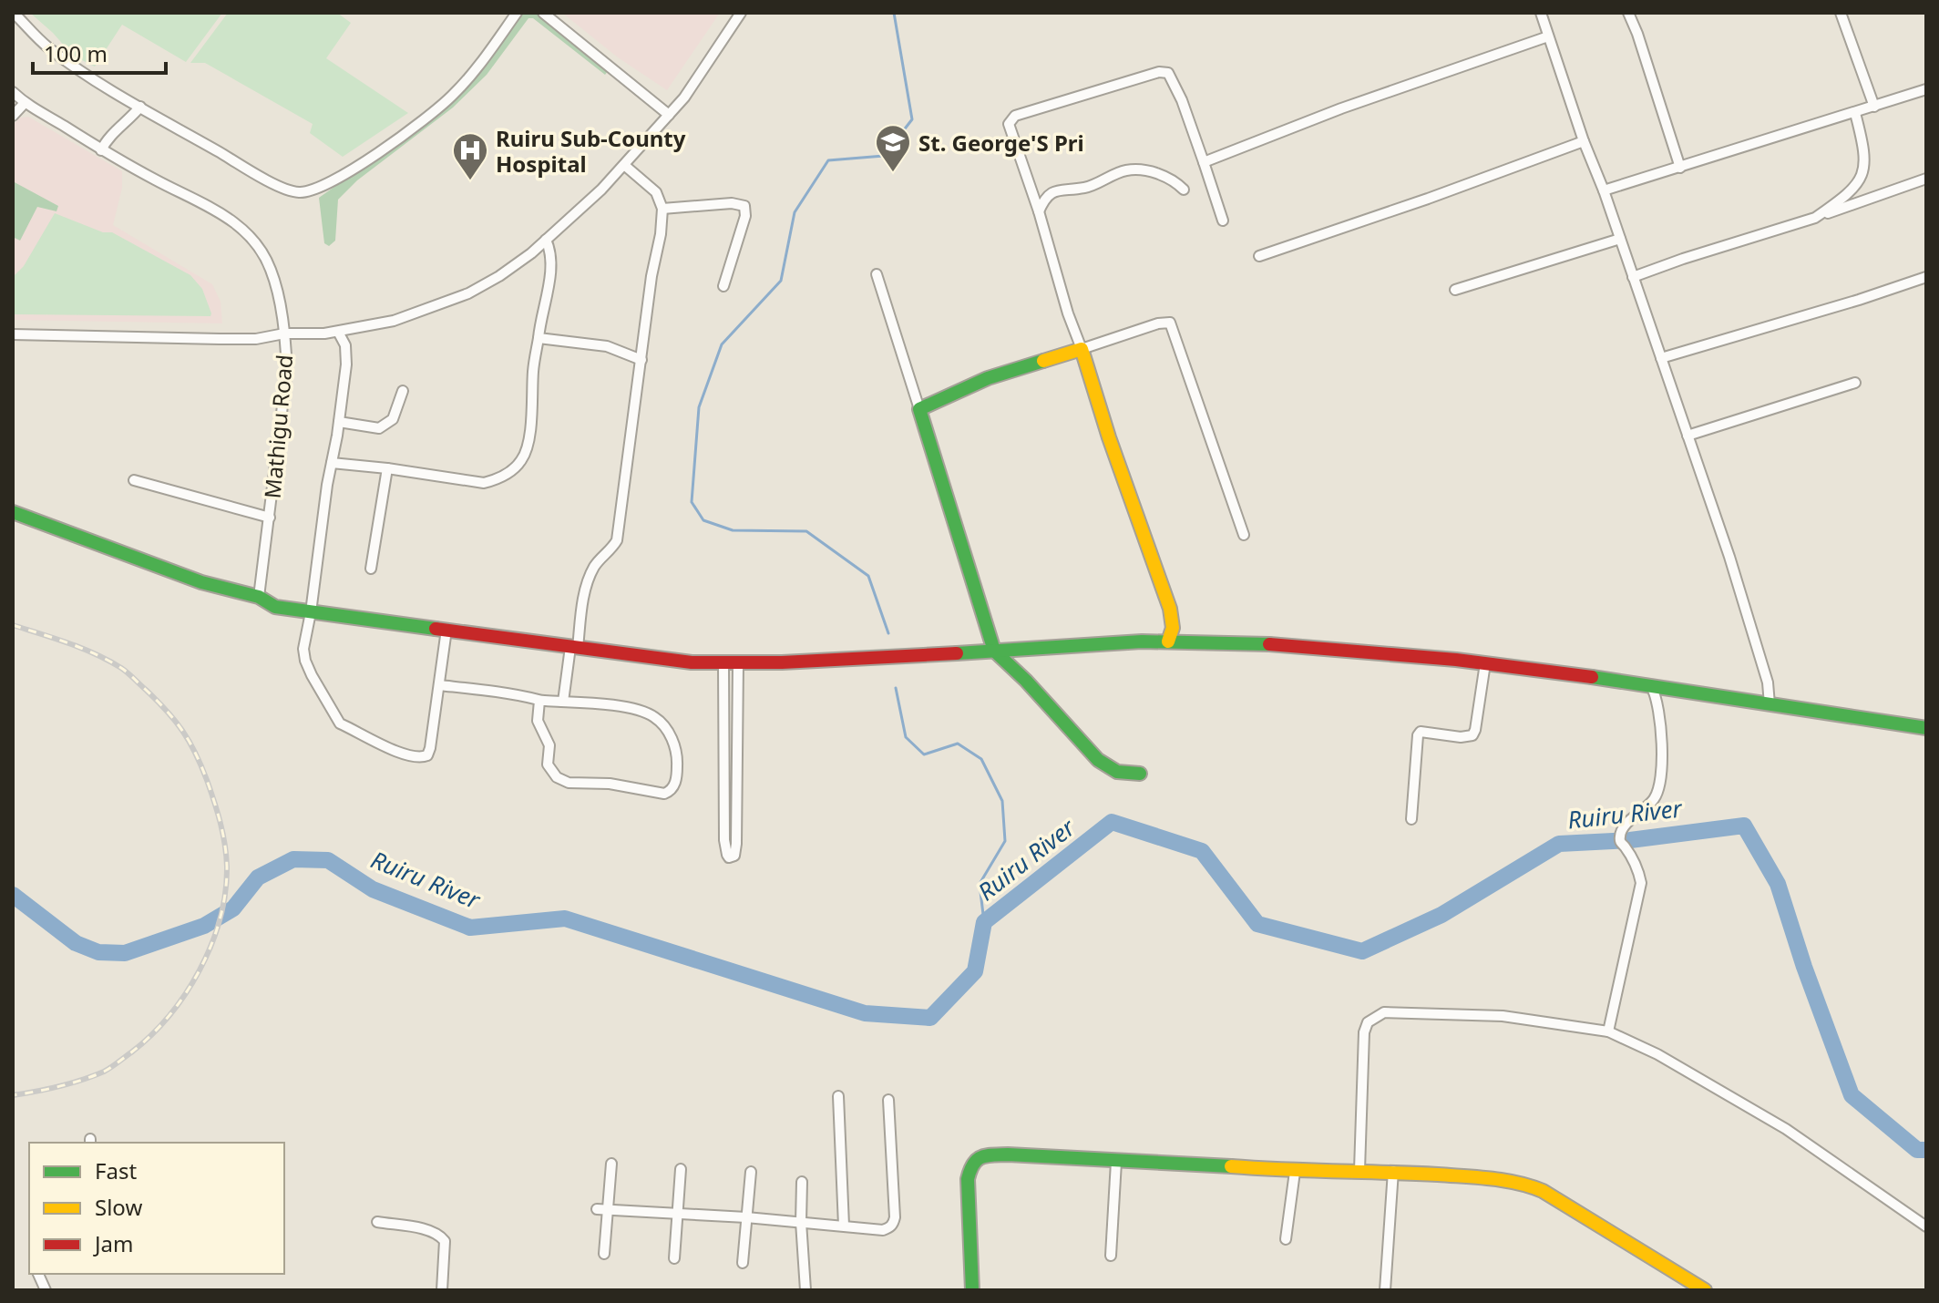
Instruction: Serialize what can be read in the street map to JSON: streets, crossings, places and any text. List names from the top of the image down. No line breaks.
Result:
{"streets":{"street":["Mathigu Road"]},"water":["Ruiru River"],"places":{"school or university":["St. George'S Pri"],"hospital":["Ruiru Sub-County Hospital"]},"legend":["Fast","Slow","Jam"],"scale_bar":"100 m"}
